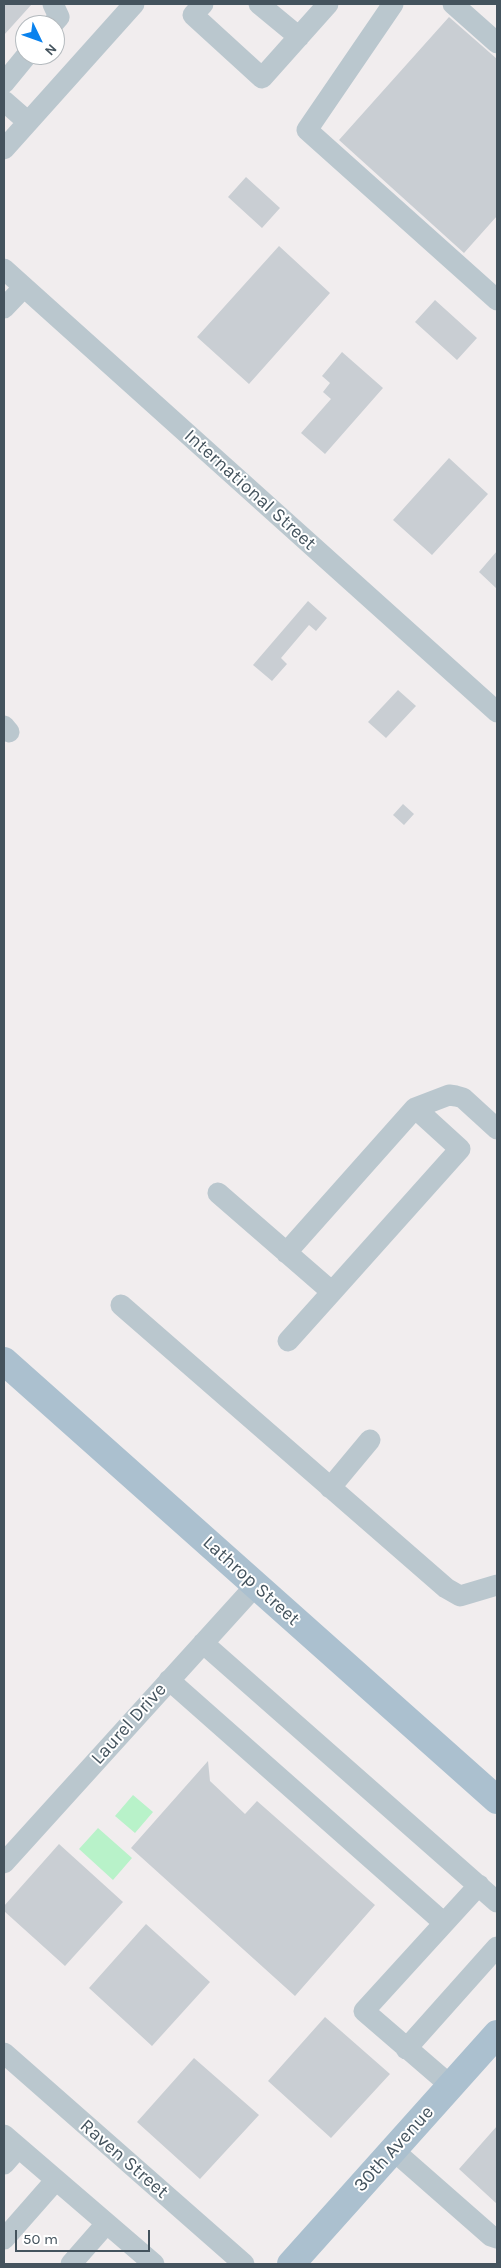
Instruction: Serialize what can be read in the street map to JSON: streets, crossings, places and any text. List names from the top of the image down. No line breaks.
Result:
{"streets":{"main road":["Lathrop Street","30th Avenue"],"street":["International Street","Laurel Drive","Raven Street"]},"crossings":[["Lathrop Street","Laurel Drive"]],"scale_bar":"50 m","north":"bottom right"}
